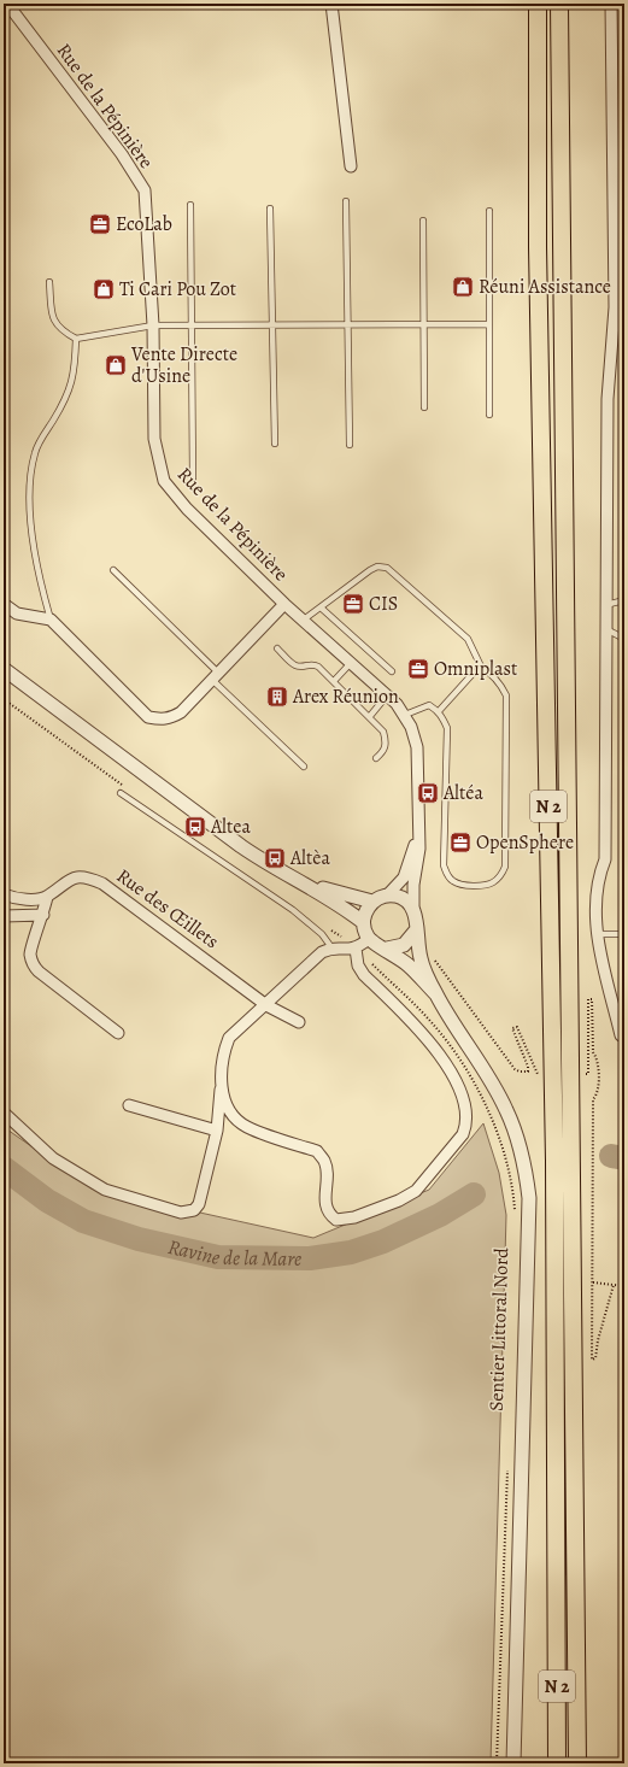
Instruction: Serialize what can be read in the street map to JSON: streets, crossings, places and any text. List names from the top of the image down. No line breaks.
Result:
{"streets":{"highway":["N 2"],"street":["Rue de la Pépinière","Rue des Œillets"]},"water":["Ravine de la Mare"],"places":{"office":["EcoLab","CIS","Omniplast","OpenSphere"],"shop":["Réuni Assistance","Ti Cari Pou Zot","Vente Directe d'Usine"],"building":["Arex Réunion"],"bus stop":["Altéa","Altea","Altèa"]}}
